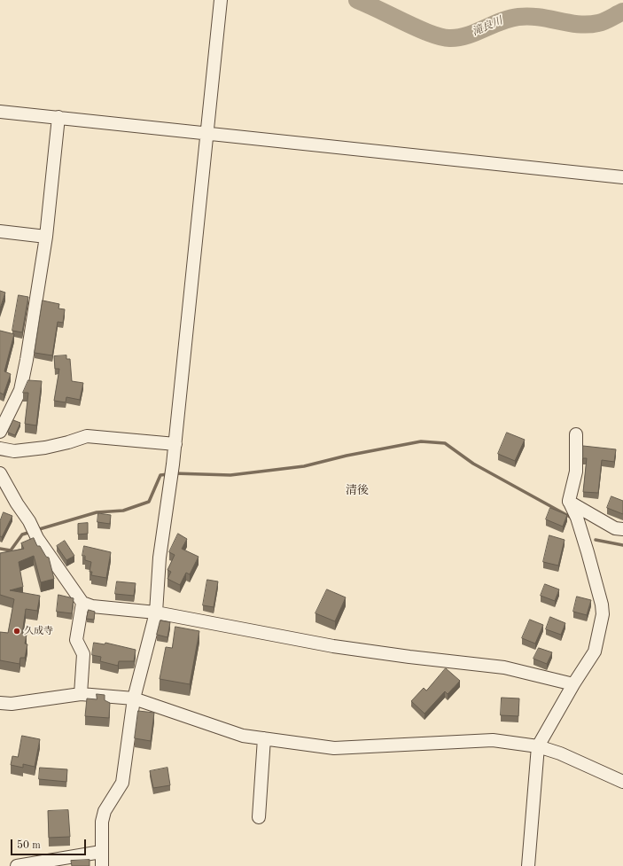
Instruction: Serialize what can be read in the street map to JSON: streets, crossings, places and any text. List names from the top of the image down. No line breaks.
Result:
{"districts":["清後"],"water":["滝良川"],"places":["久成寺"],"scale_bar":"50 m"}
